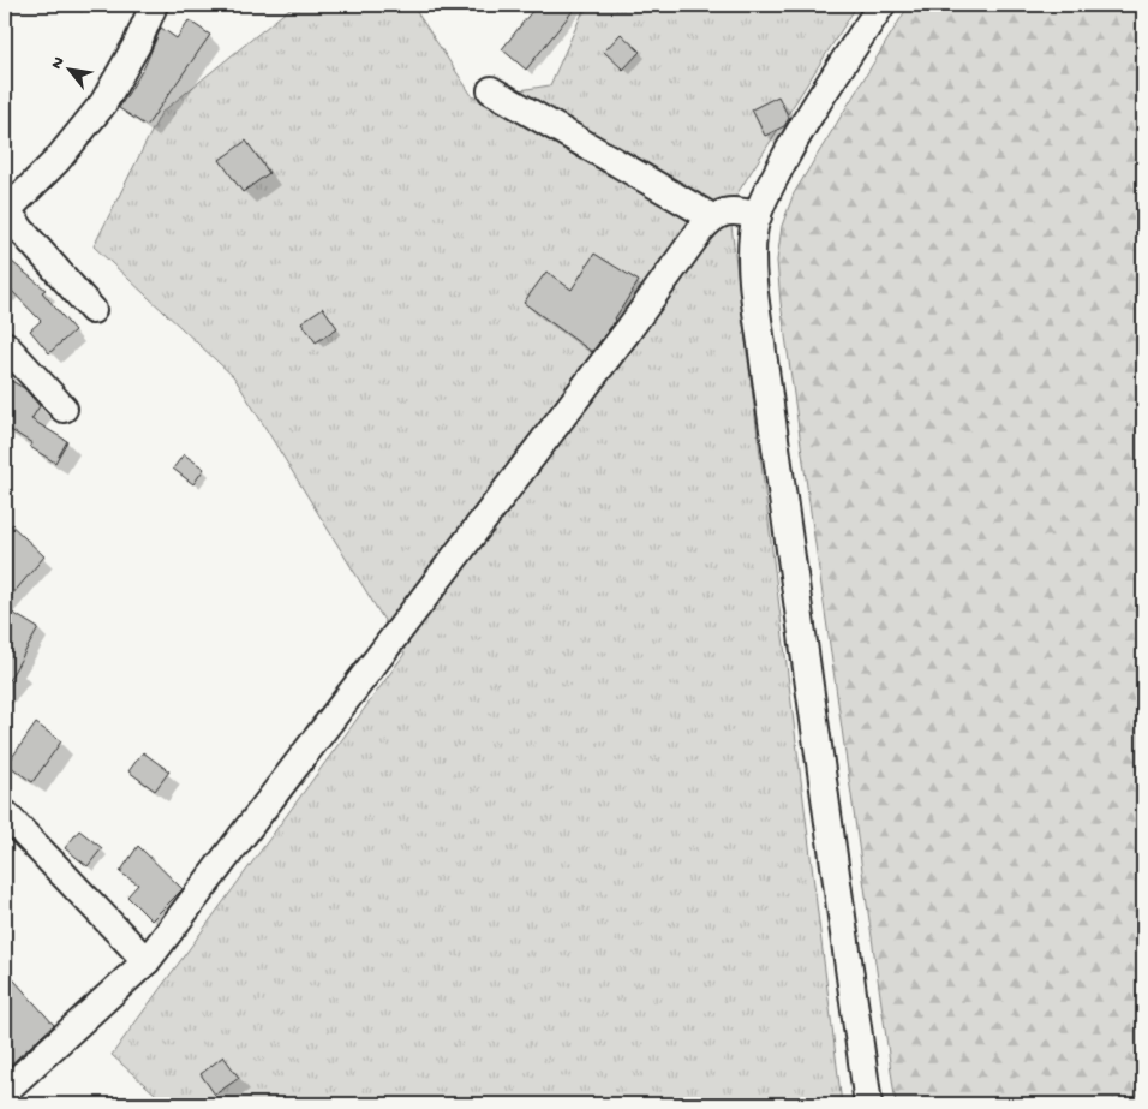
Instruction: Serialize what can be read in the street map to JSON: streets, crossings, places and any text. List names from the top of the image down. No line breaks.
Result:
{"north":"top left"}
